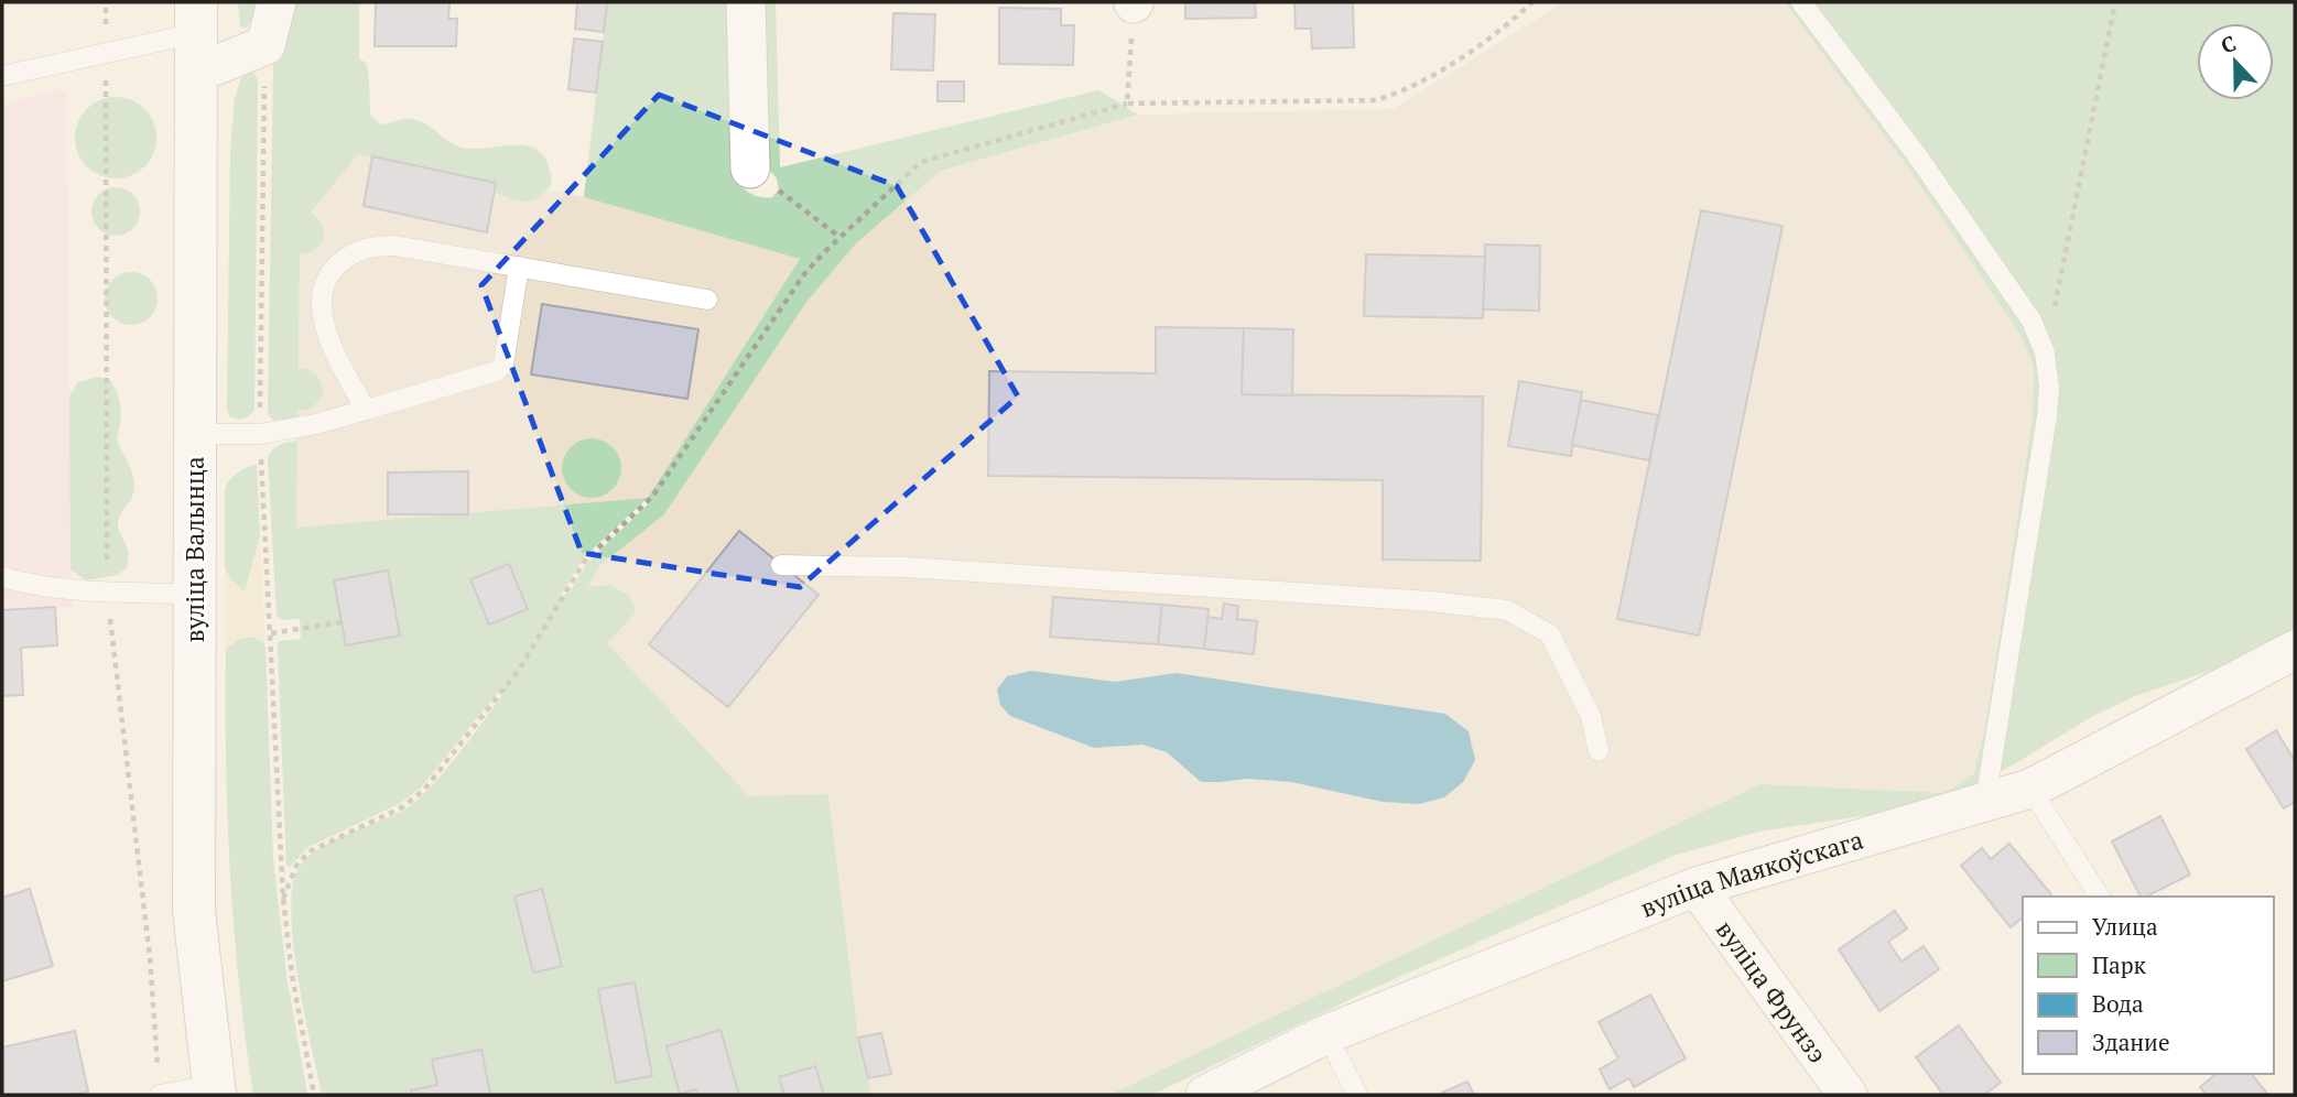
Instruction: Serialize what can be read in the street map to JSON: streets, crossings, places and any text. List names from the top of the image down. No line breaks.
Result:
{"streets":{"main road":["вуліца Валынца"],"street":["вуліца Маякоўскага","вуліца Фрунзэ"]},"crossings":[["вуліца Маякоўскага","вуліца Фрунзэ"]],"legend":["Улица","Парк","Вода","Здание"],"north":"top"}
